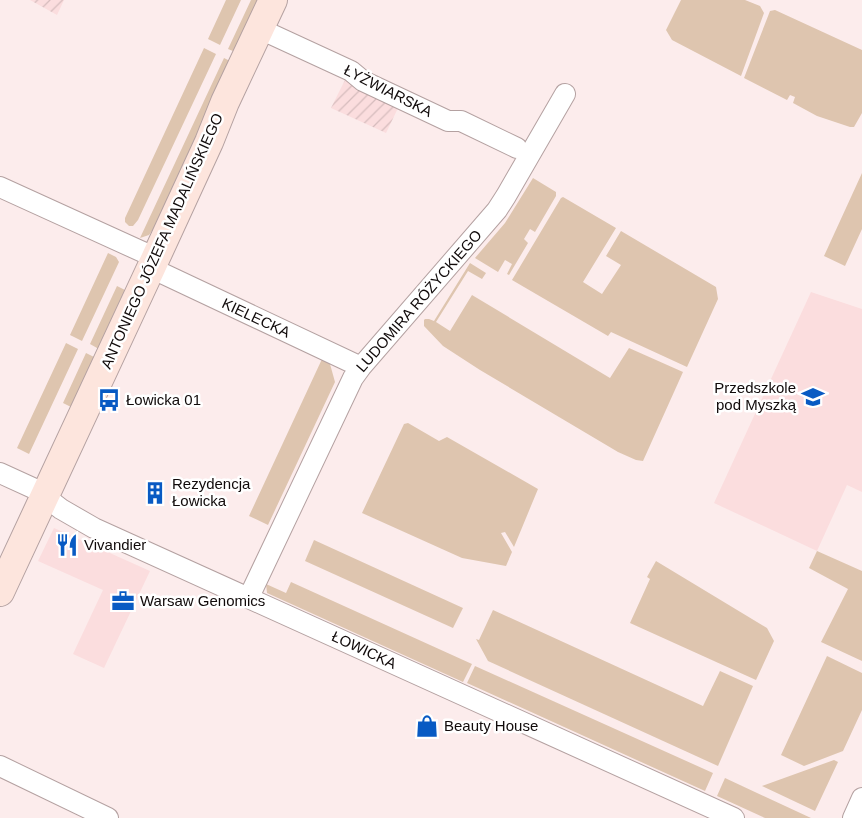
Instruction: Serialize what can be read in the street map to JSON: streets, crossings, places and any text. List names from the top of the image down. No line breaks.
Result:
{"streets":{"street":["ŁYŻWIARSKA","ANTONIEGO JÓZEFA MADALIŃSKIEGO","LUDOMIRA RÓŻYCKIEGO","KIELECKA","ŁOWICKA"]},"crossings":[["ŁYŻWIARSKA","ANTONIEGO JÓZEFA MADALIŃSKIEGO"],["ANTONIEGO JÓZEFA MADALIŃSKIEGO","KIELECKA"],["ANTONIEGO JÓZEFA MADALIŃSKIEGO","ŁOWICKA"],["LUDOMIRA RÓŻYCKIEGO","KIELECKA"],["LUDOMIRA RÓŻYCKIEGO","ŁOWICKA"]],"places":{"school or university":["Przedszkole pod Myszką"],"bus stop":["Łowicka 01"],"building":["Rezydencja Łowicka"],"restaurant":["Vivandier"],"office":["Warsaw Genomics"],"shop":["Beauty House"]}}
